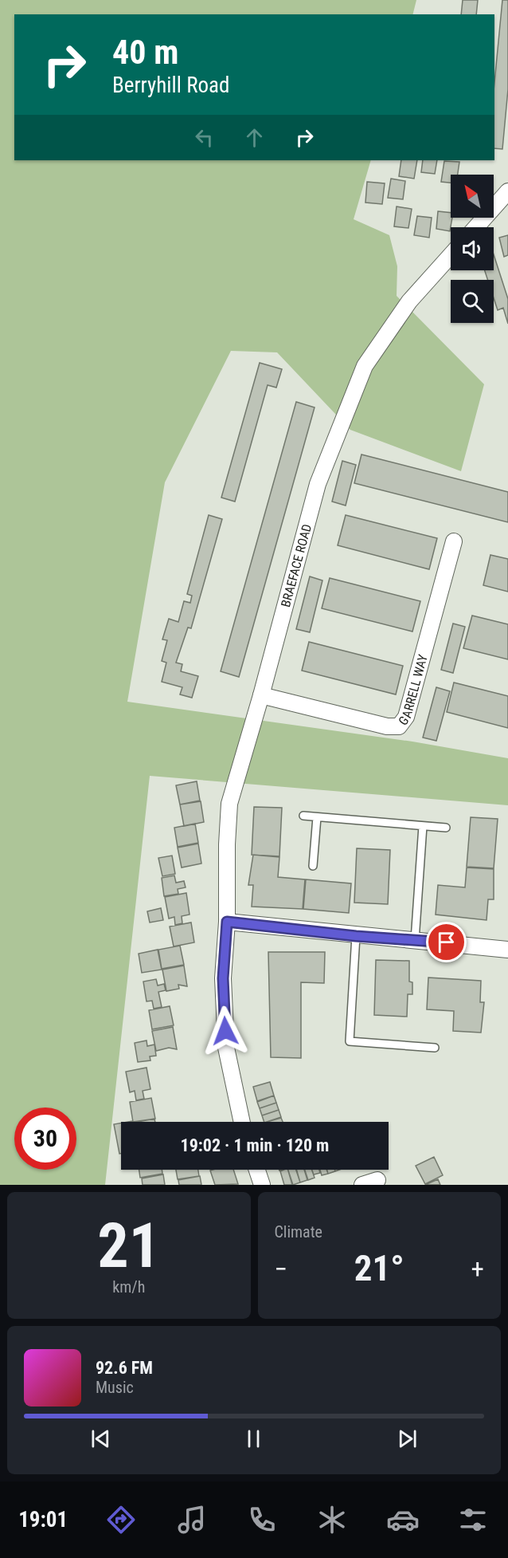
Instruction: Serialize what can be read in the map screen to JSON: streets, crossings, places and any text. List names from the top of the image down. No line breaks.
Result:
{"streets":{"street":["BRAEFACE ROAD","GARRELL WAY"]},"crossings":[["BRAEFACE ROAD","GARRELL WAY"]],"north":"top left","page":{"turn":["40 m","Berryhill Road"],"limit":"30","trip":"19:02 · 1 min · 120 m","tile":[["21","km/h"],"Climate"],"heat":["−","21°","+"],"song":["92.6 FM","Music"],"tabs":"19:01"}}
